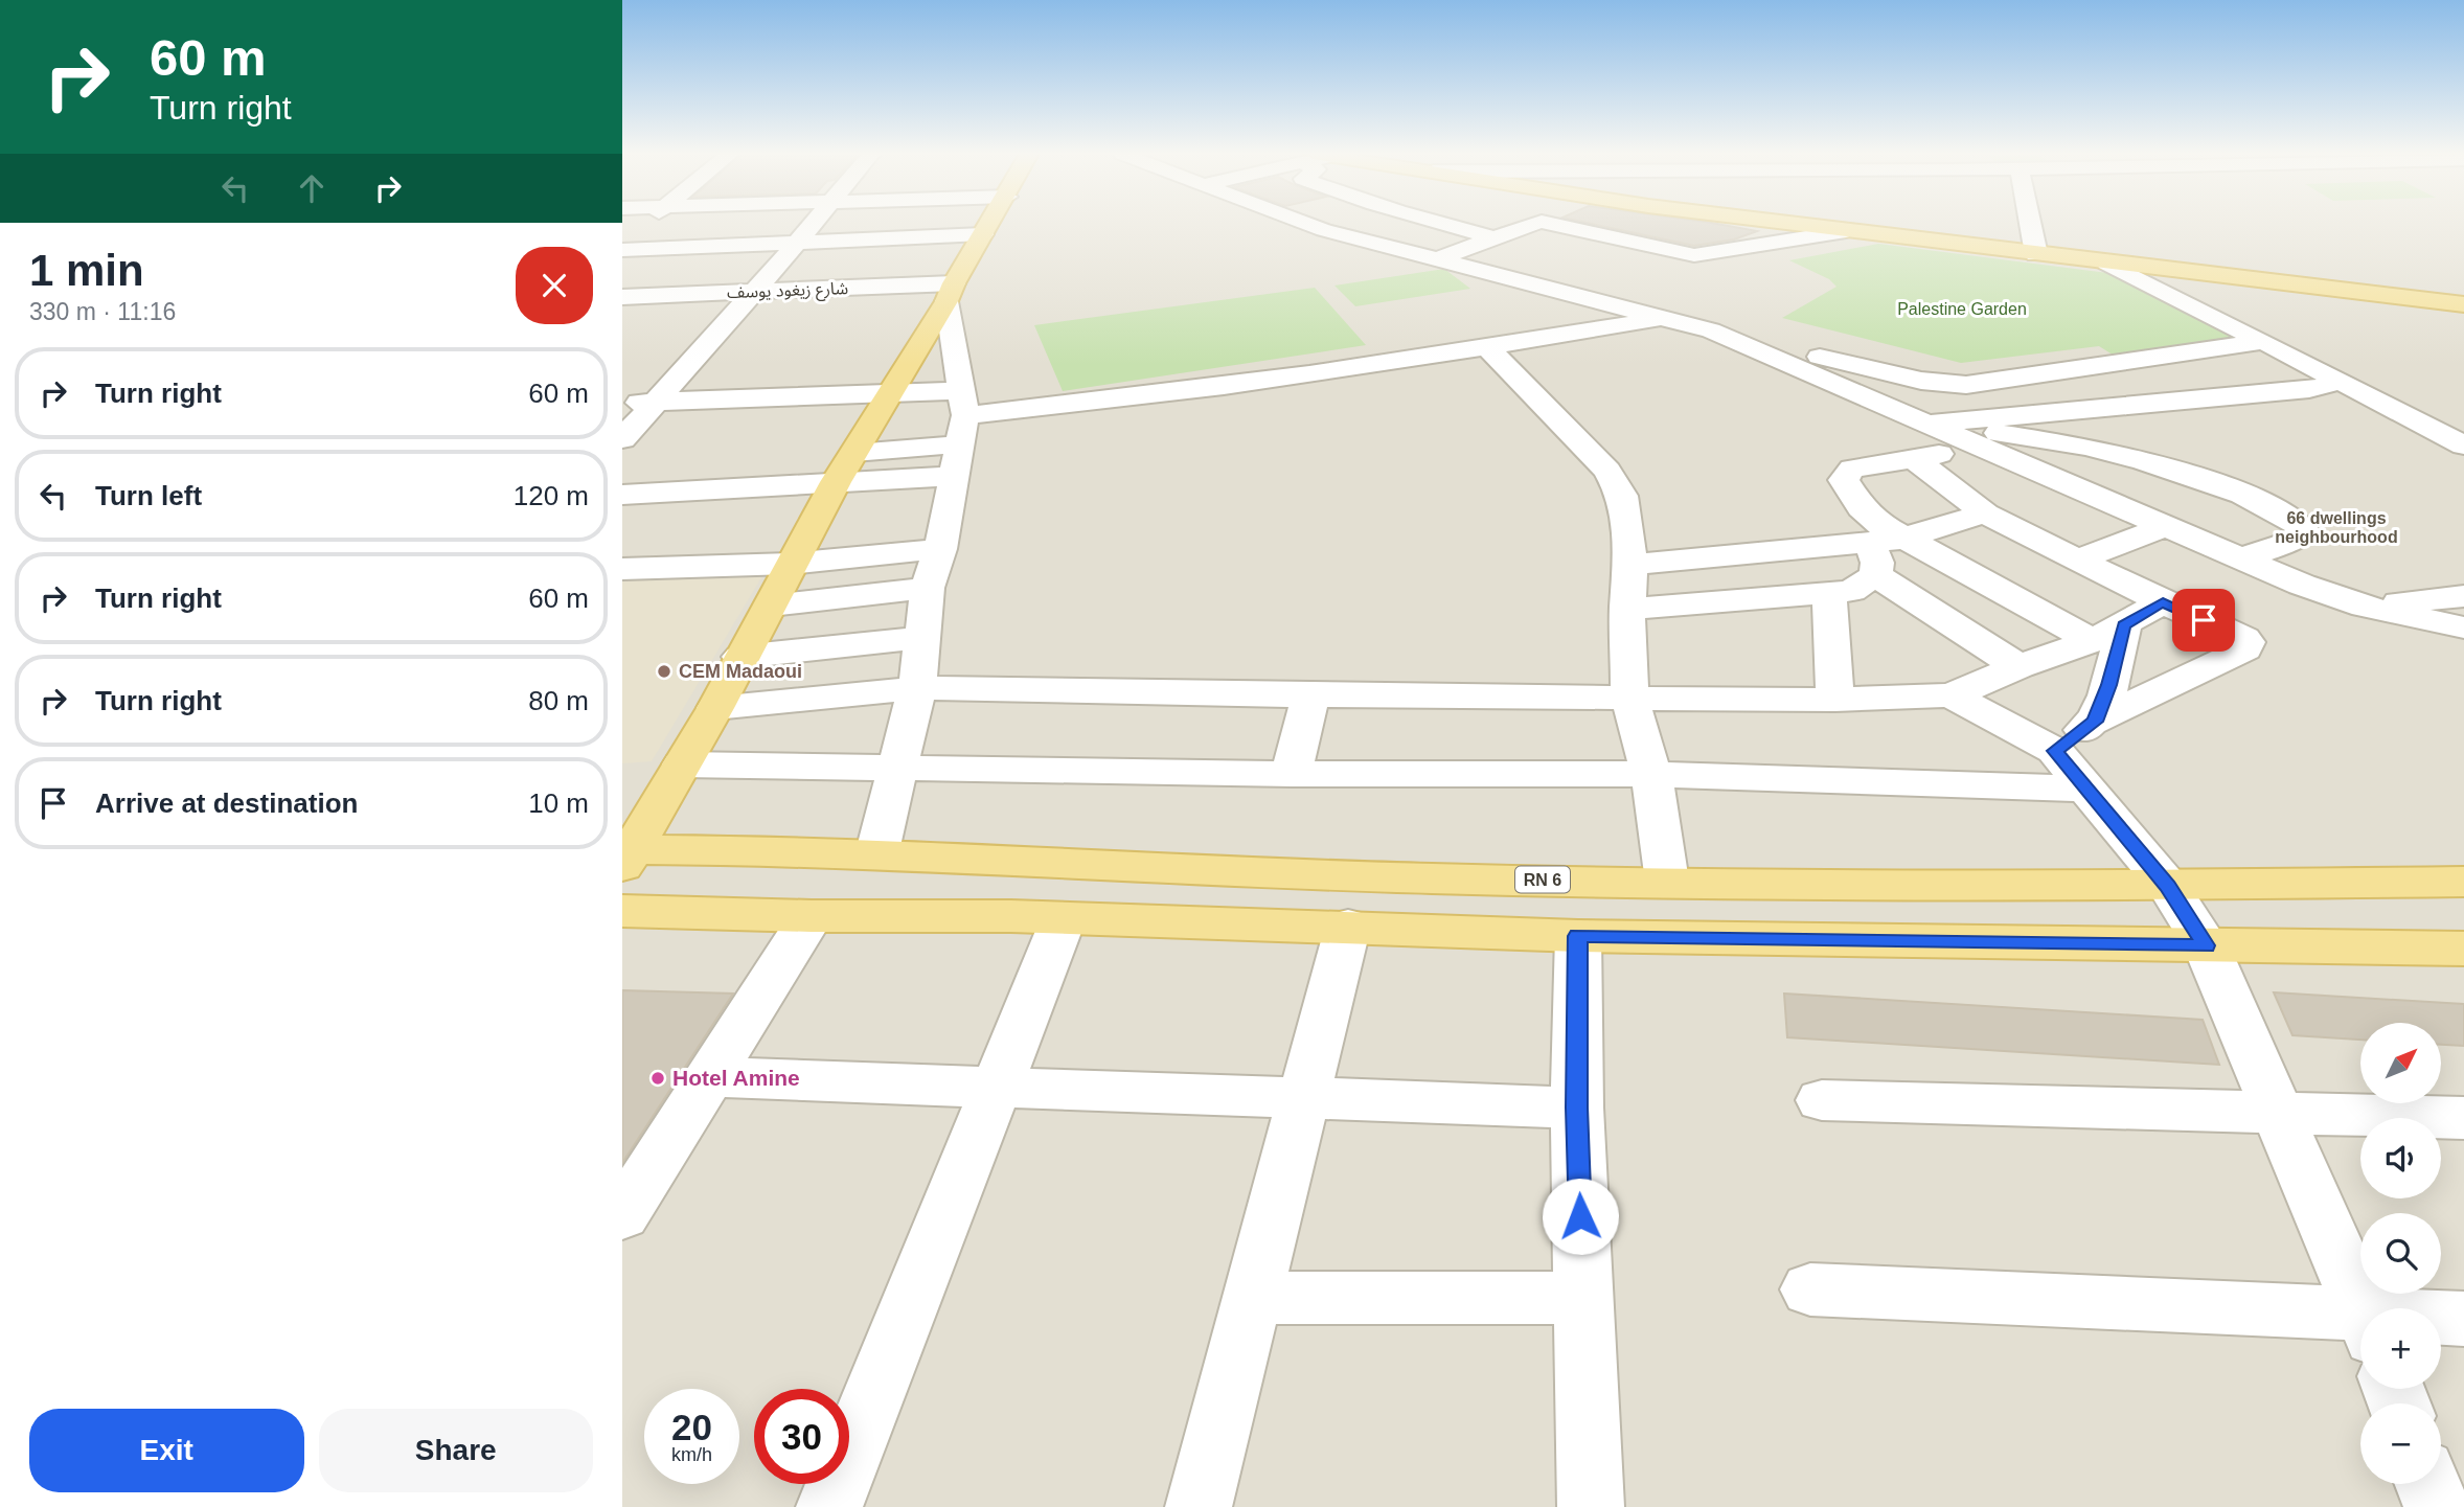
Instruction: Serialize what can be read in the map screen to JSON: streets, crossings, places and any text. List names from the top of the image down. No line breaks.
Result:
{"streets":{"main road":["RN 6"],"street":["شارع زيغود يوسف"]},"districts":["66 dwellings neighbourhood"],"parks":["Palestine Garden"],"places":["CEM Madaoui","Hotel Amine"],"north":"top right","page":{"turn":["60 m","Turn right"],"heading":["1 min","330 m · 11:16"],"list":[{"name":"Turn right","value":"60 m"},{"name":"Turn left","value":"120 m"},{"name":"Turn right","value":"60 m"},{"name":"Turn right","value":"80 m"},{"name":"Arrive at destination","value":"10 m"}],"map_buttons":["+","−"],"speed":"20 km/h","limit":"30","buttons":["Exit","Share"]}}
